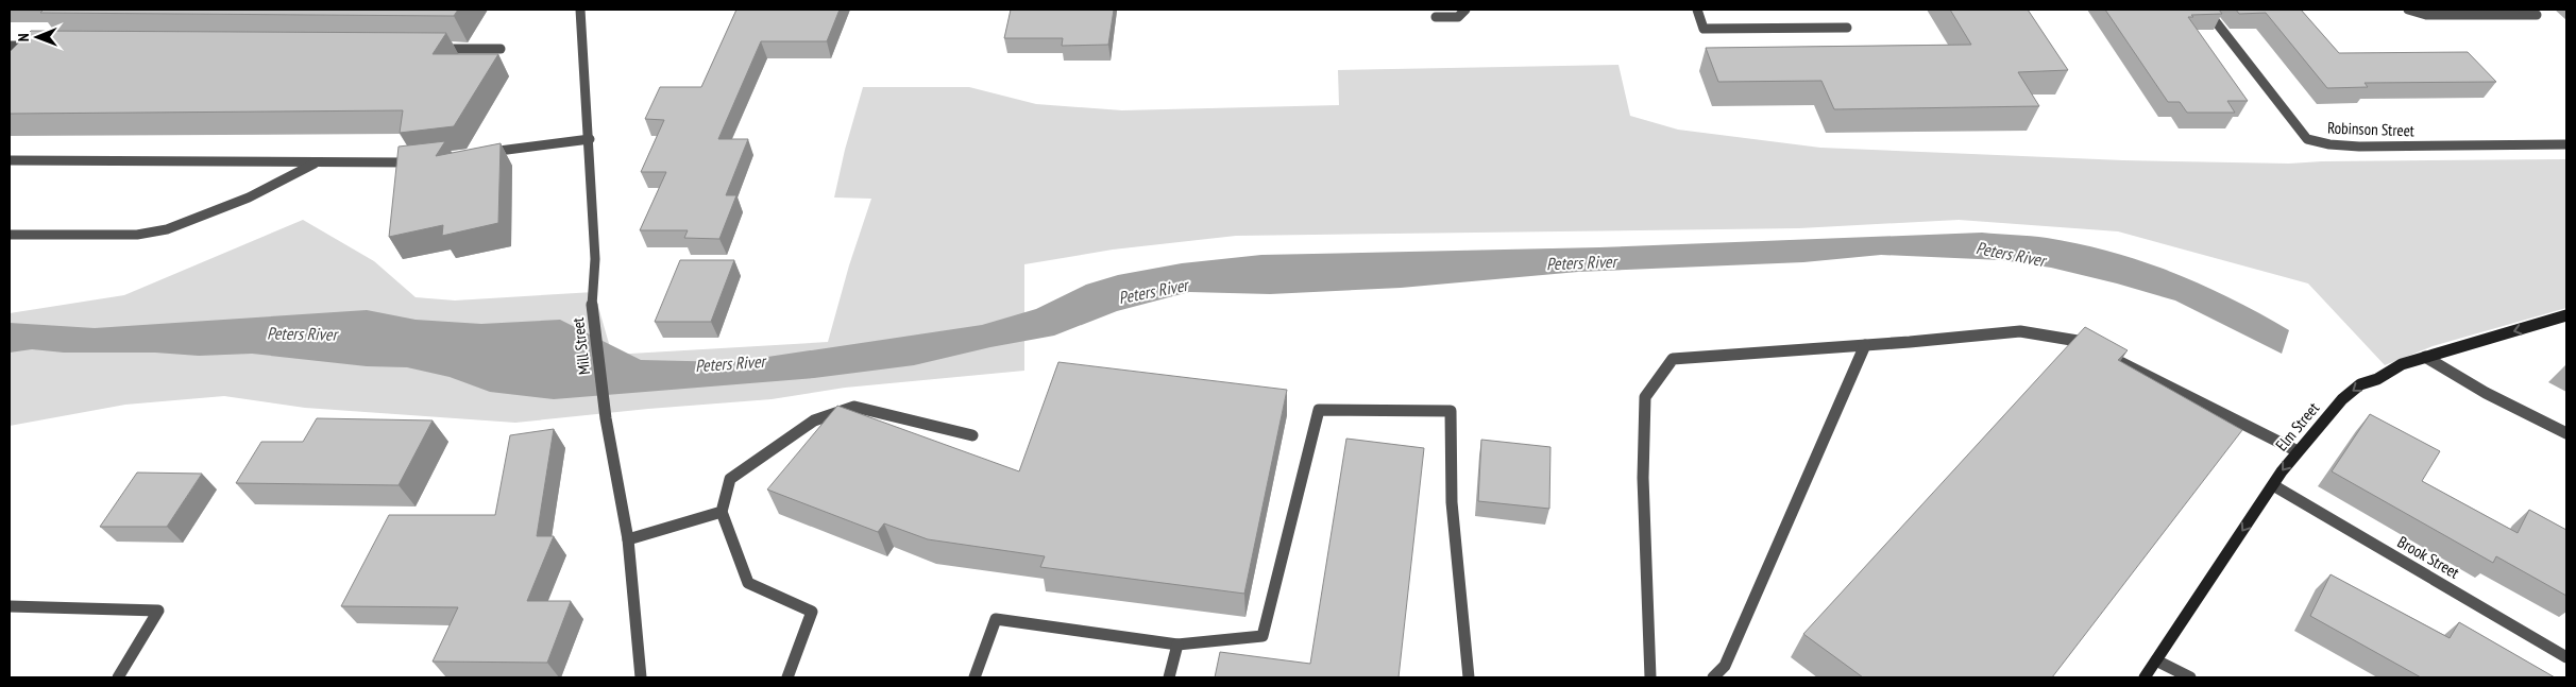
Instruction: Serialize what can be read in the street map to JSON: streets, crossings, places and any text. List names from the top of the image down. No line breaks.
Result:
{"streets":{"street":["Robinson Street","Mill Street","Elm Street","Brook Street"]},"crossings":[["Elm Street","Brook Street"]],"one_way":["Elm Street"],"water":["Peters River"],"north":"left"}
